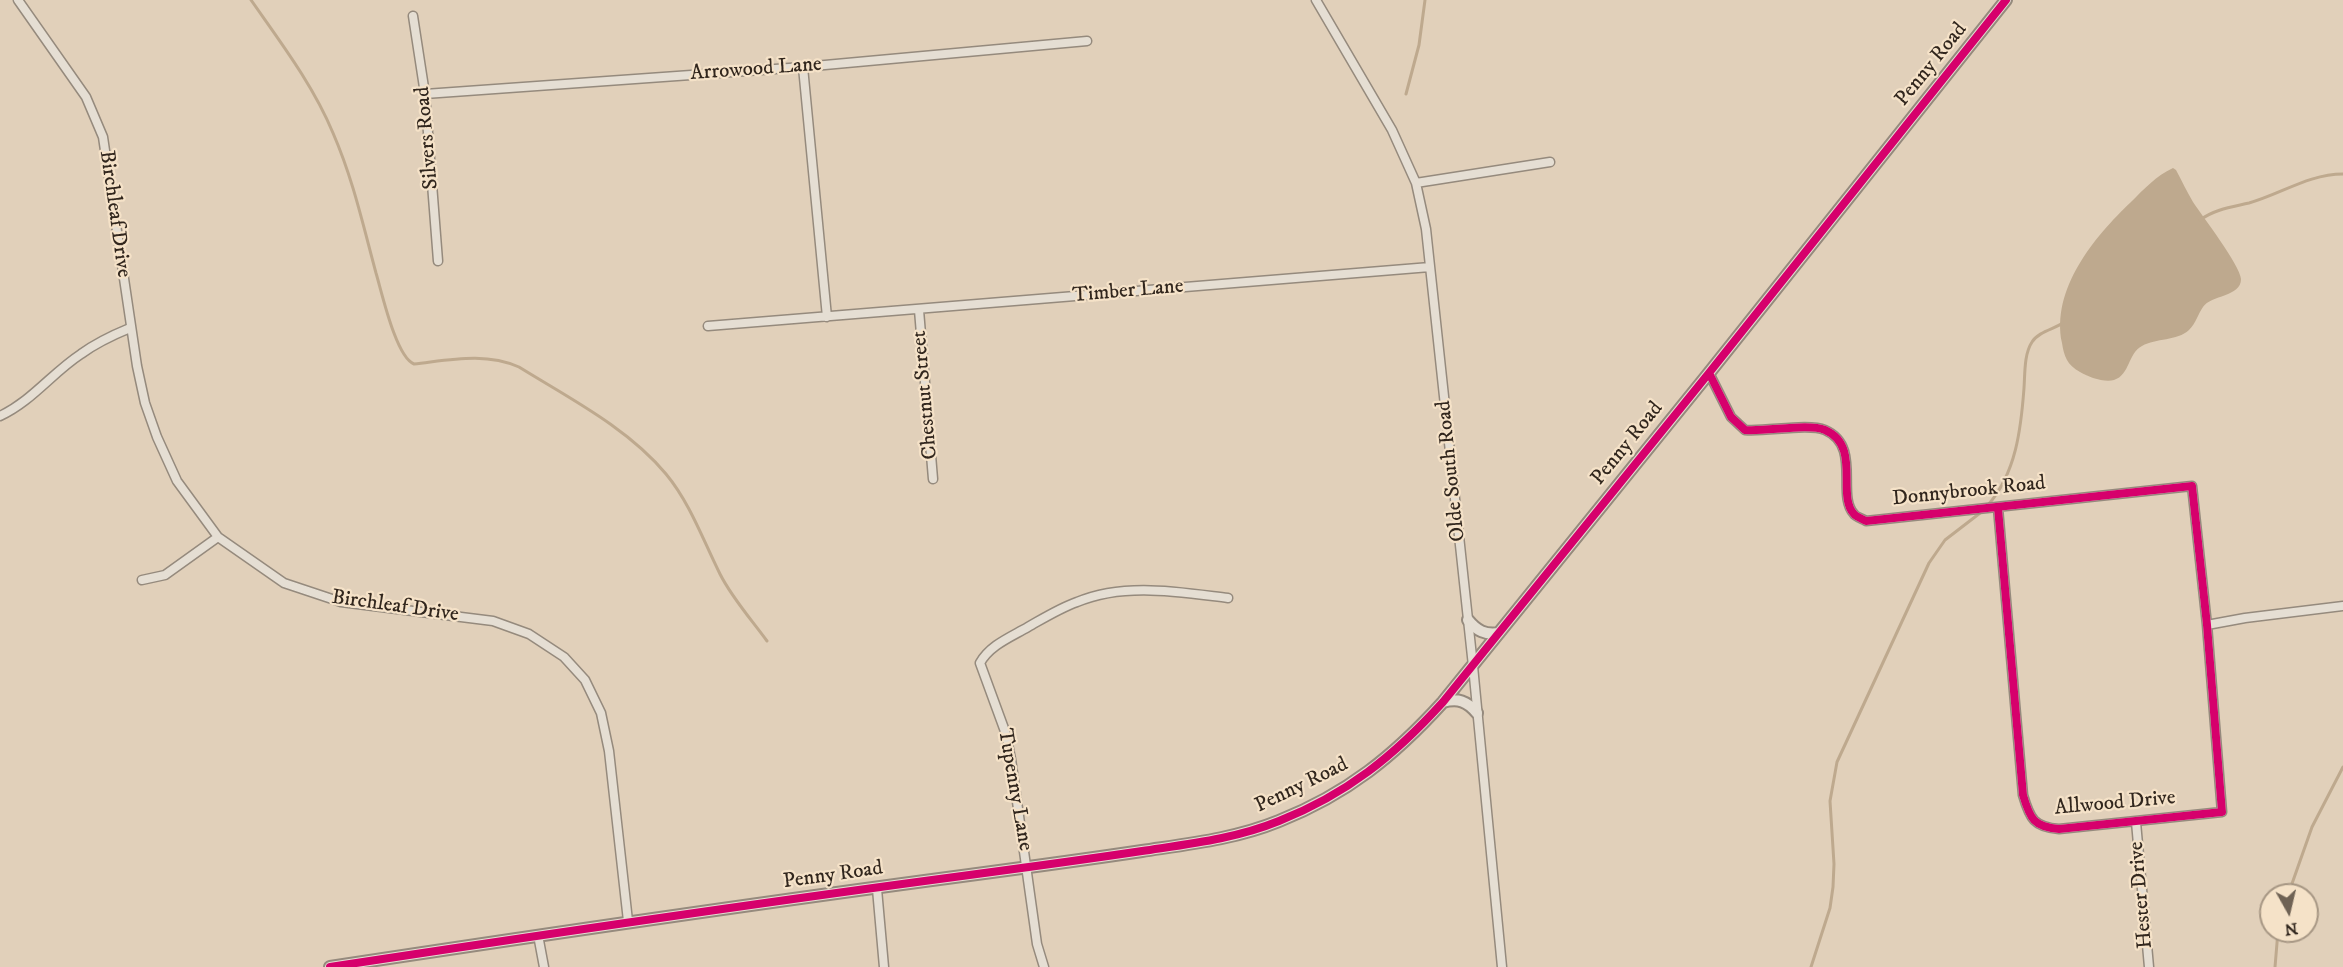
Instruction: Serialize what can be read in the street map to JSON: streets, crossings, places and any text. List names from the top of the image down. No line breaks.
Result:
{"streets":{"street":["Penny Road","Arrowood Lane","Silvers Road","Birchleaf Drive","Timber Lane","Chestnut Street","Olde South Road","Donnybrook Road","Tupenny Lane","Allwood Drive","Hester Drive"]},"crossings":[["Penny Road","Birchleaf Drive"],["Penny Road","Olde South Road"],["Penny Road","Donnybrook Road"],["Penny Road","Tupenny Lane"],["Arrowood Lane","Silvers Road"],["Timber Lane","Chestnut Street"],["Timber Lane","Olde South Road"],["Donnybrook Road","Allwood Drive"],["Allwood Drive","Hester Drive"]],"north":"bottom"}
